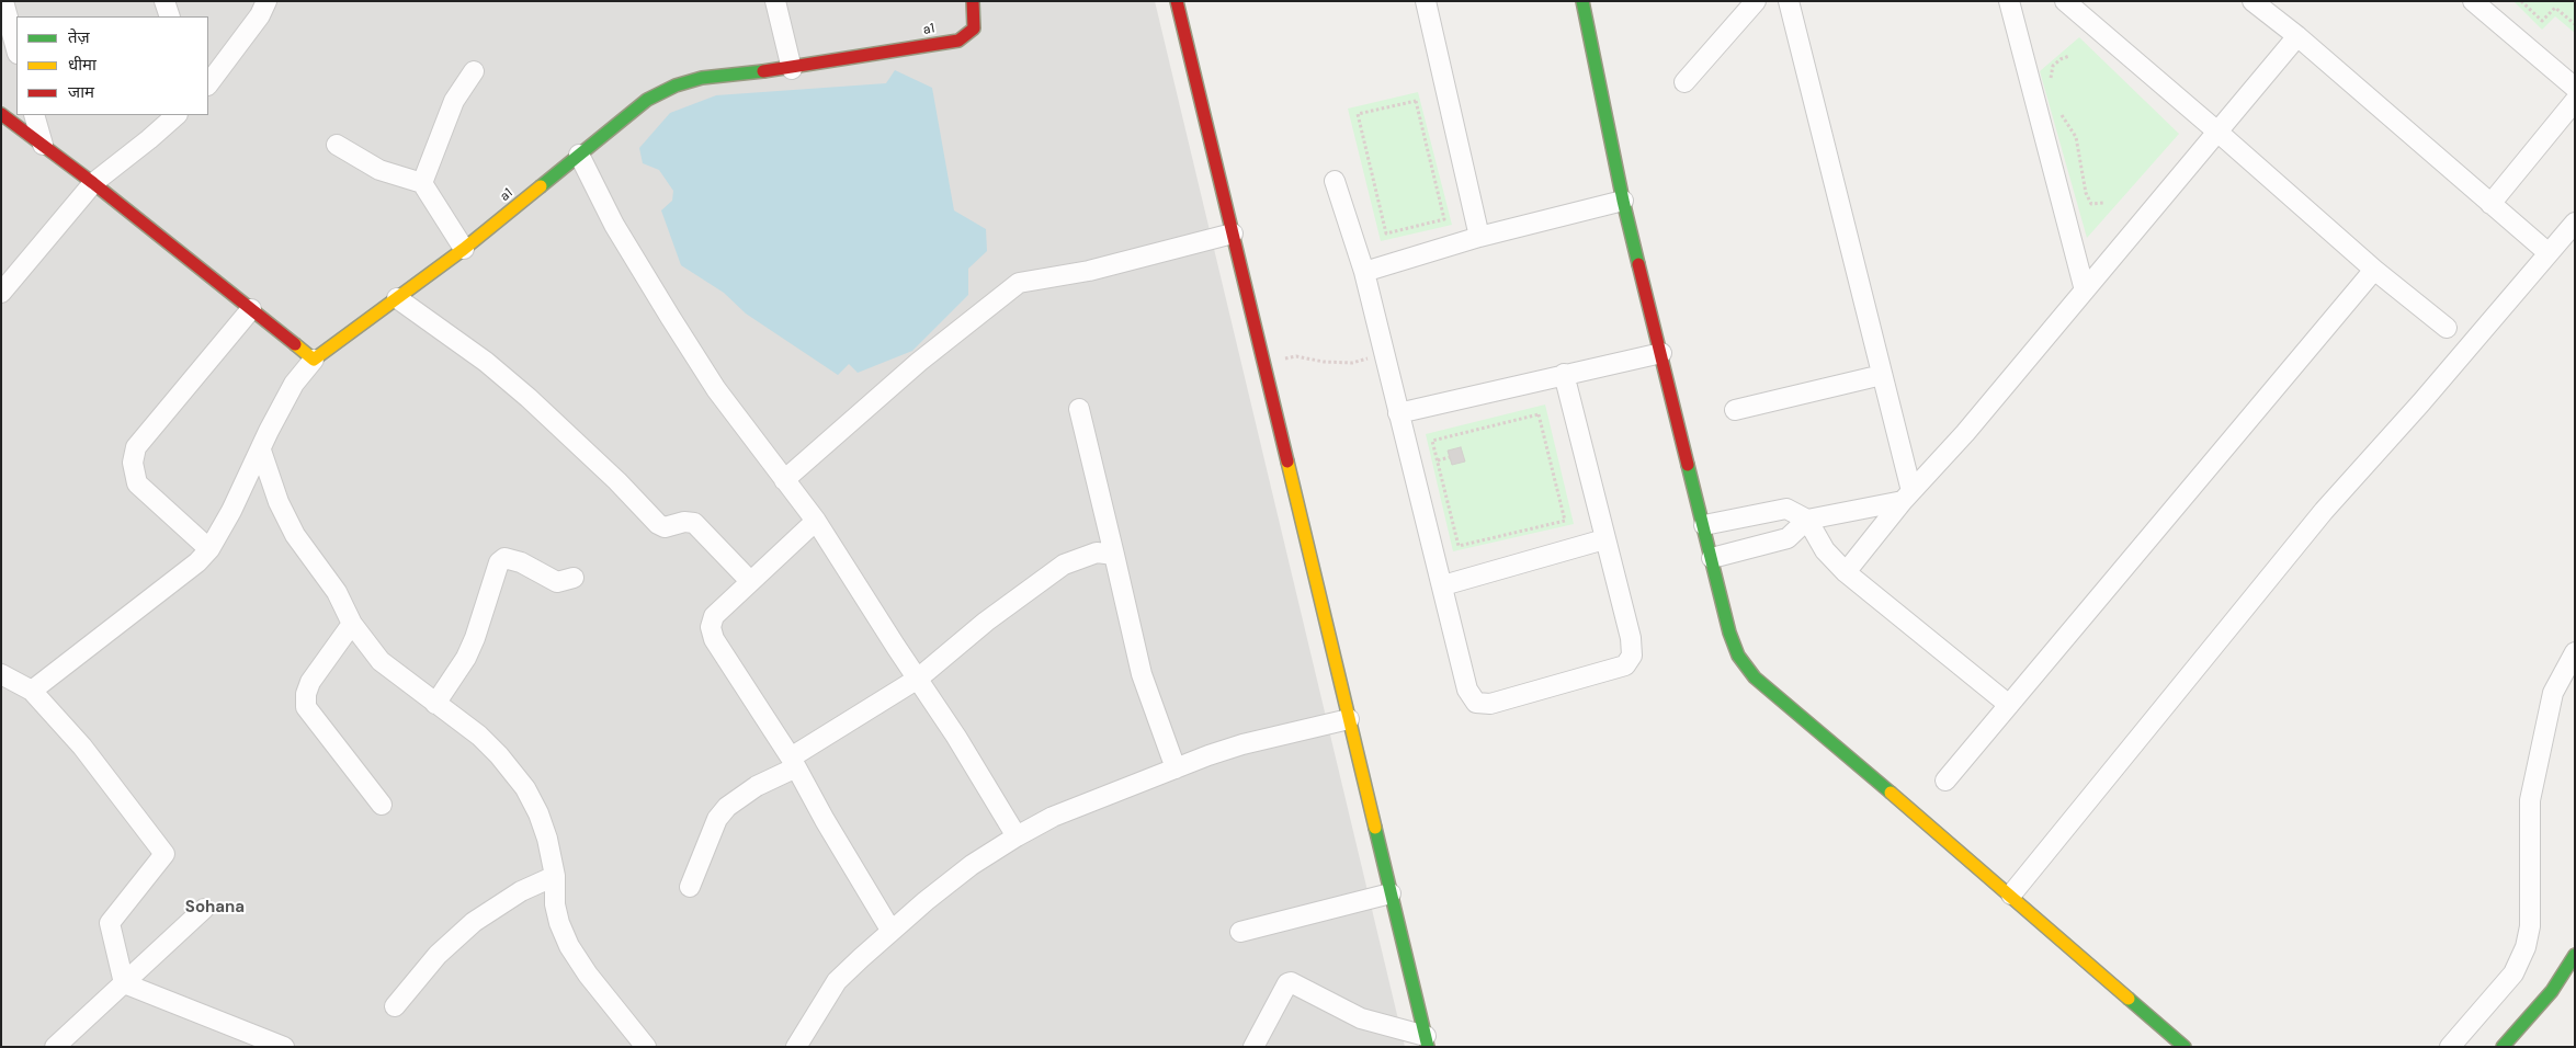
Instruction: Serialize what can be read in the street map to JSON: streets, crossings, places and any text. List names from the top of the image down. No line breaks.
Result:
{"streets":{"street":["a1"]},"districts":["Sohana"],"legend":["तेज़","धीमा","जाम"]}
